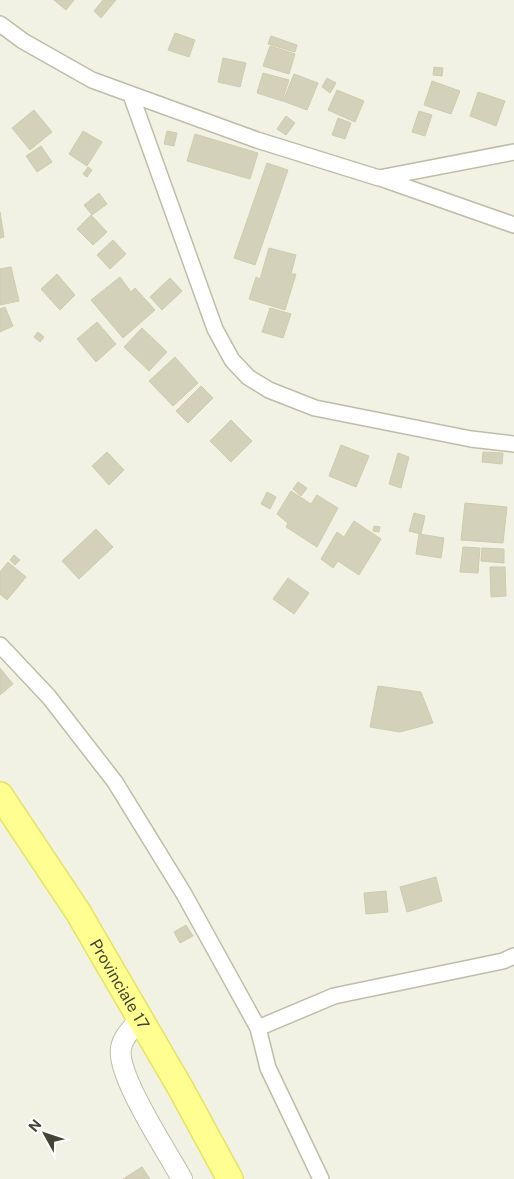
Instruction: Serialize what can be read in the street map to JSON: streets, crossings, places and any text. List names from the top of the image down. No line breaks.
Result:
{"streets":{"main road":["Provinciale 17"]},"north":"top left"}
